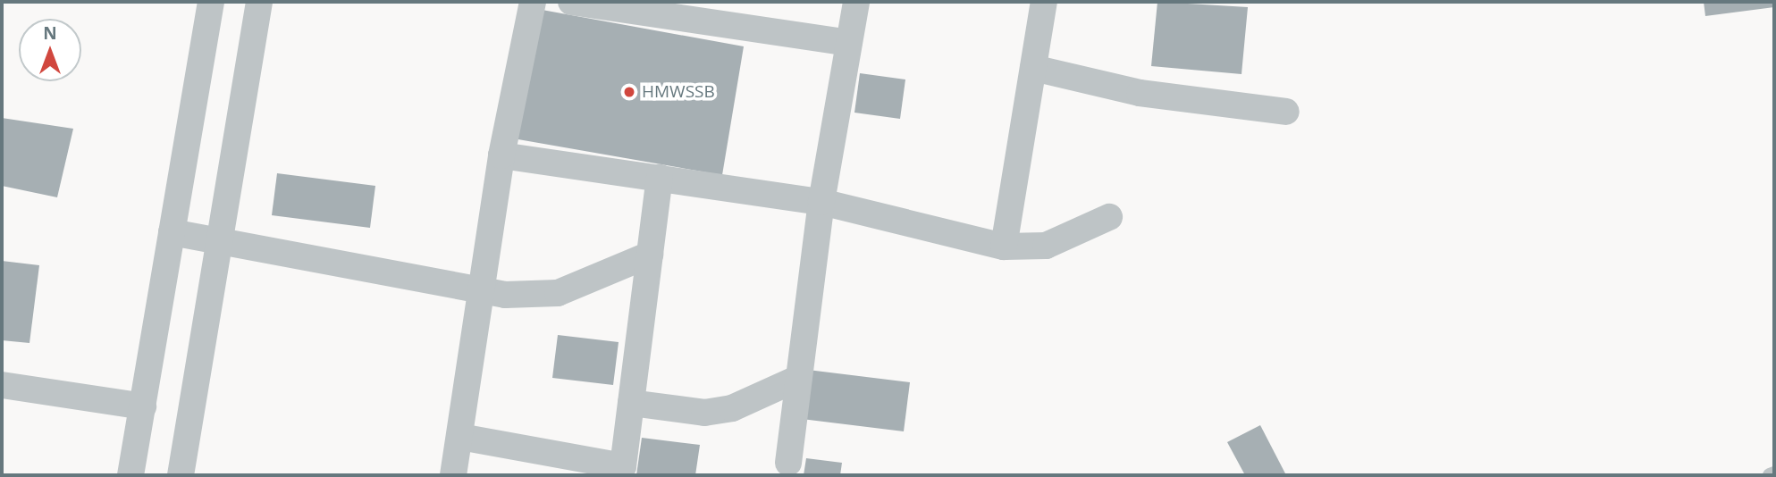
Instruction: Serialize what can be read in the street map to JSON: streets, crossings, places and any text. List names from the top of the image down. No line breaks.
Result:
{"places":["HMWSSB"],"north":"top"}
